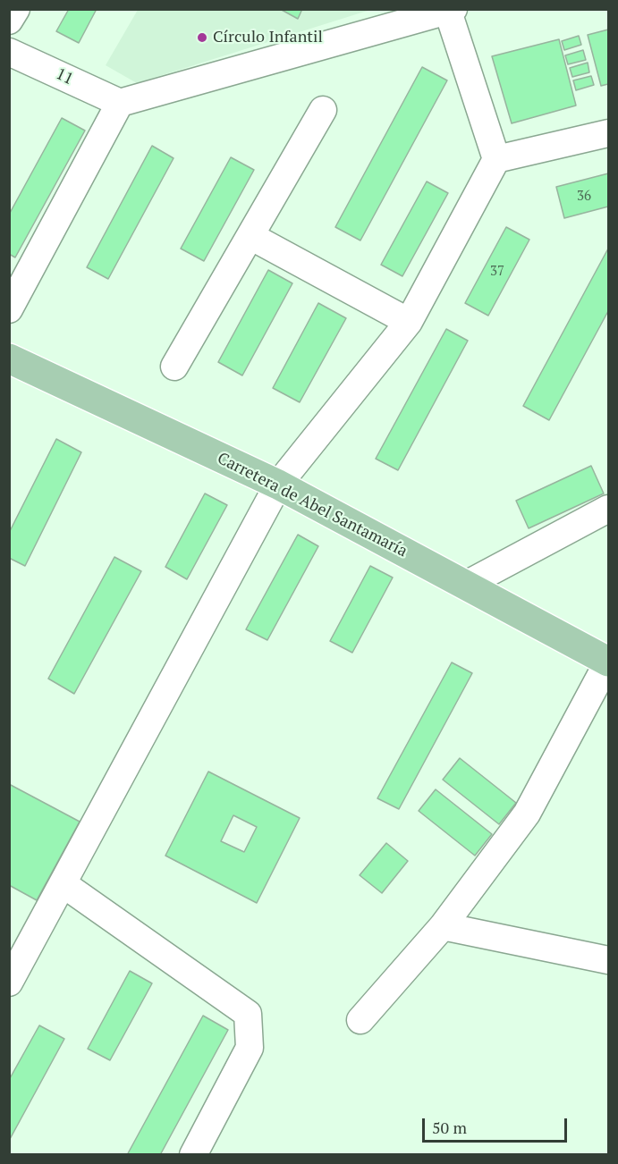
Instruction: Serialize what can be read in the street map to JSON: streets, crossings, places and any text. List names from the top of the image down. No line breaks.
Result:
{"streets":{"main road":["Carretera de Abel Santamaría"],"street":["11"]},"places":["Círculo Infantil"],"house_numbers":["36","37"],"scale_bar":"50 m"}
